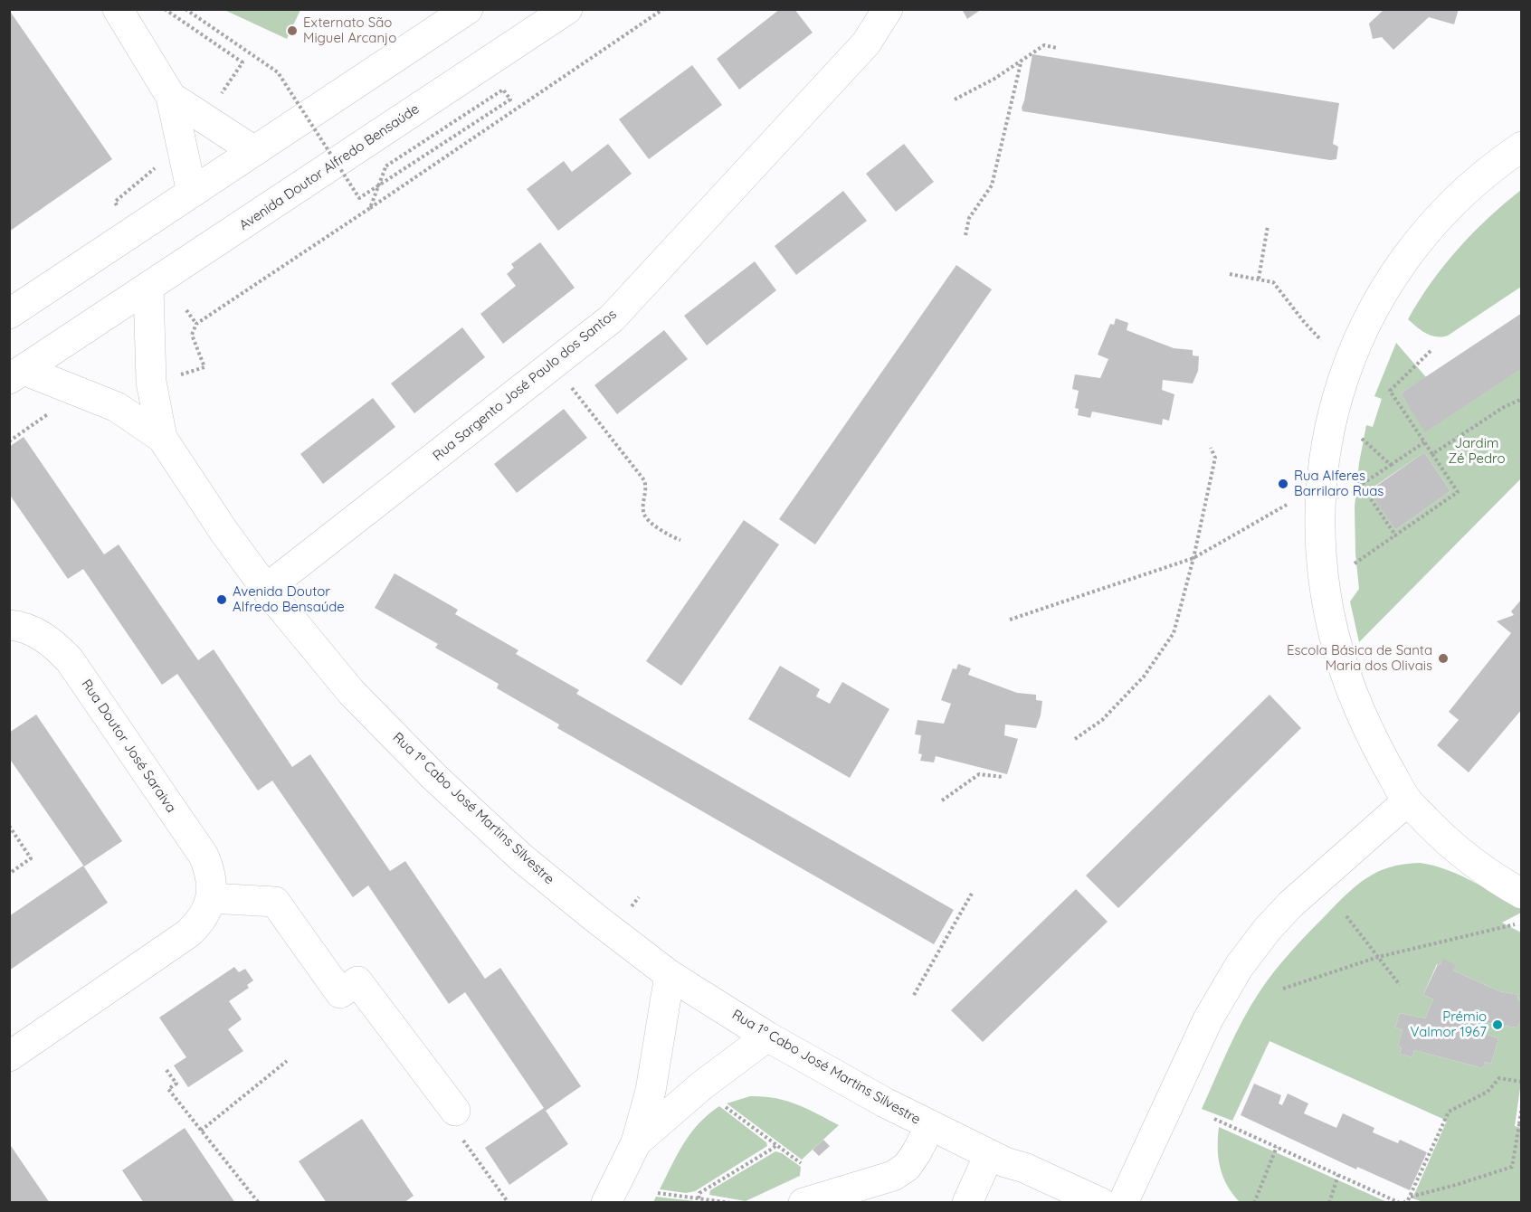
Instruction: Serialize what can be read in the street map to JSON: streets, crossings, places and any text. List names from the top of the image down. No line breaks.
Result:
{"streets":{"main road":["Avenida Doutor Alfredo Bensaúde","Rua Sargento José Paulo dos Santos","Rua Doutor José Saraiva","Rua 1º Cabo José Martins Silvestre"]},"crossings":[["Avenida Doutor Alfredo Bensaúde","Rua 1º Cabo José Martins Silvestre"],["Rua Sargento José Paulo dos Santos","Rua 1º Cabo José Martins Silvestre"]],"parks":["Jardim Zé Pedro"],"places":["Externato São Miguel Arcanjo","Rua Alferes Barrilaro Ruas","Avenida Doutor Alfredo Bensaúde","Escola Básica de Santa Maria dos Olivais","Prémio Valmor 1967"]}
